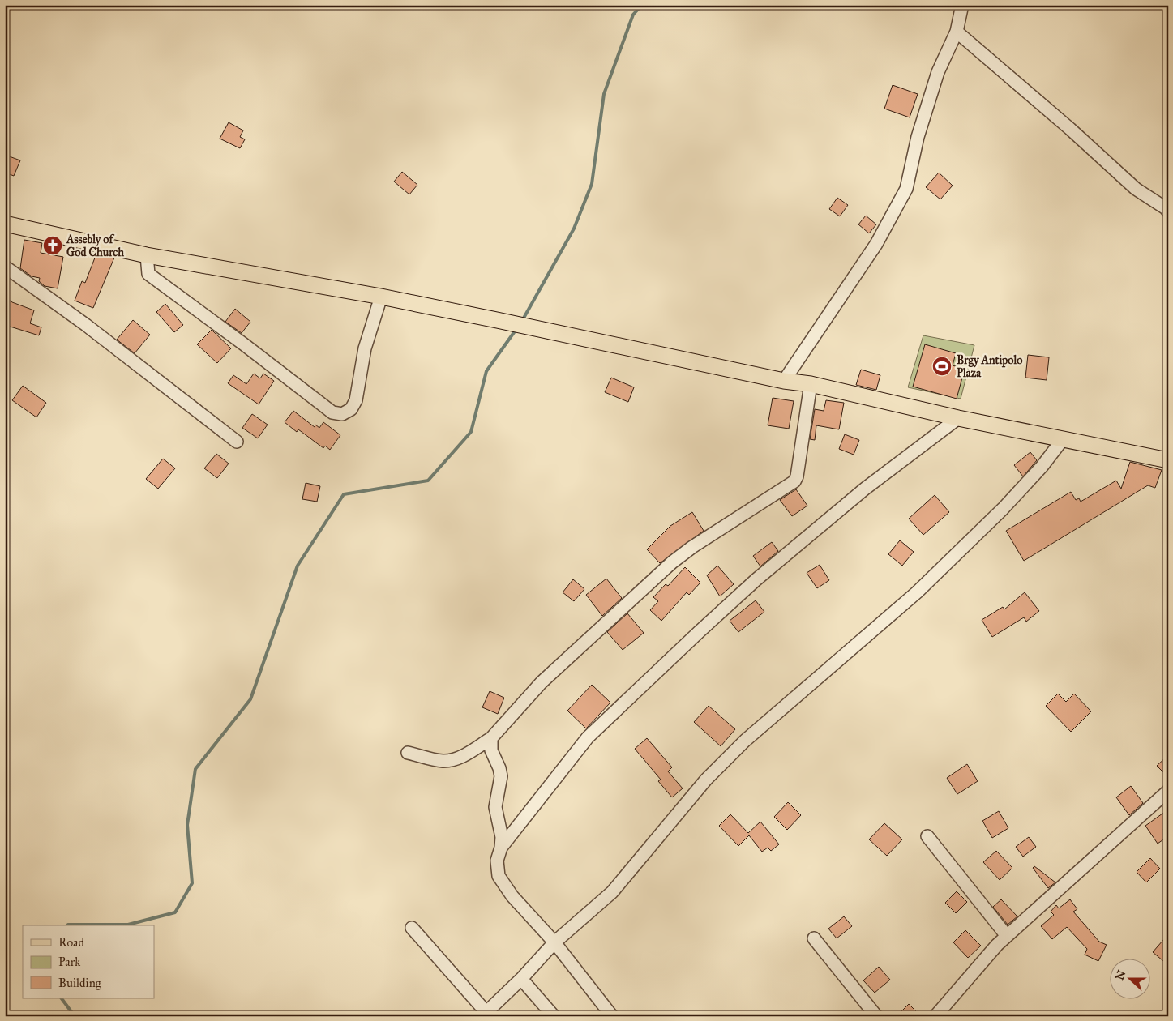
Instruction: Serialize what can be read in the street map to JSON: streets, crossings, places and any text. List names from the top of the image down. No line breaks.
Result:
{"places":{"church":["Assebly of God Church"],"sports":["Brgy Antipolo Plaza"]},"legend":["Road","Park","Building"],"north":"left"}
